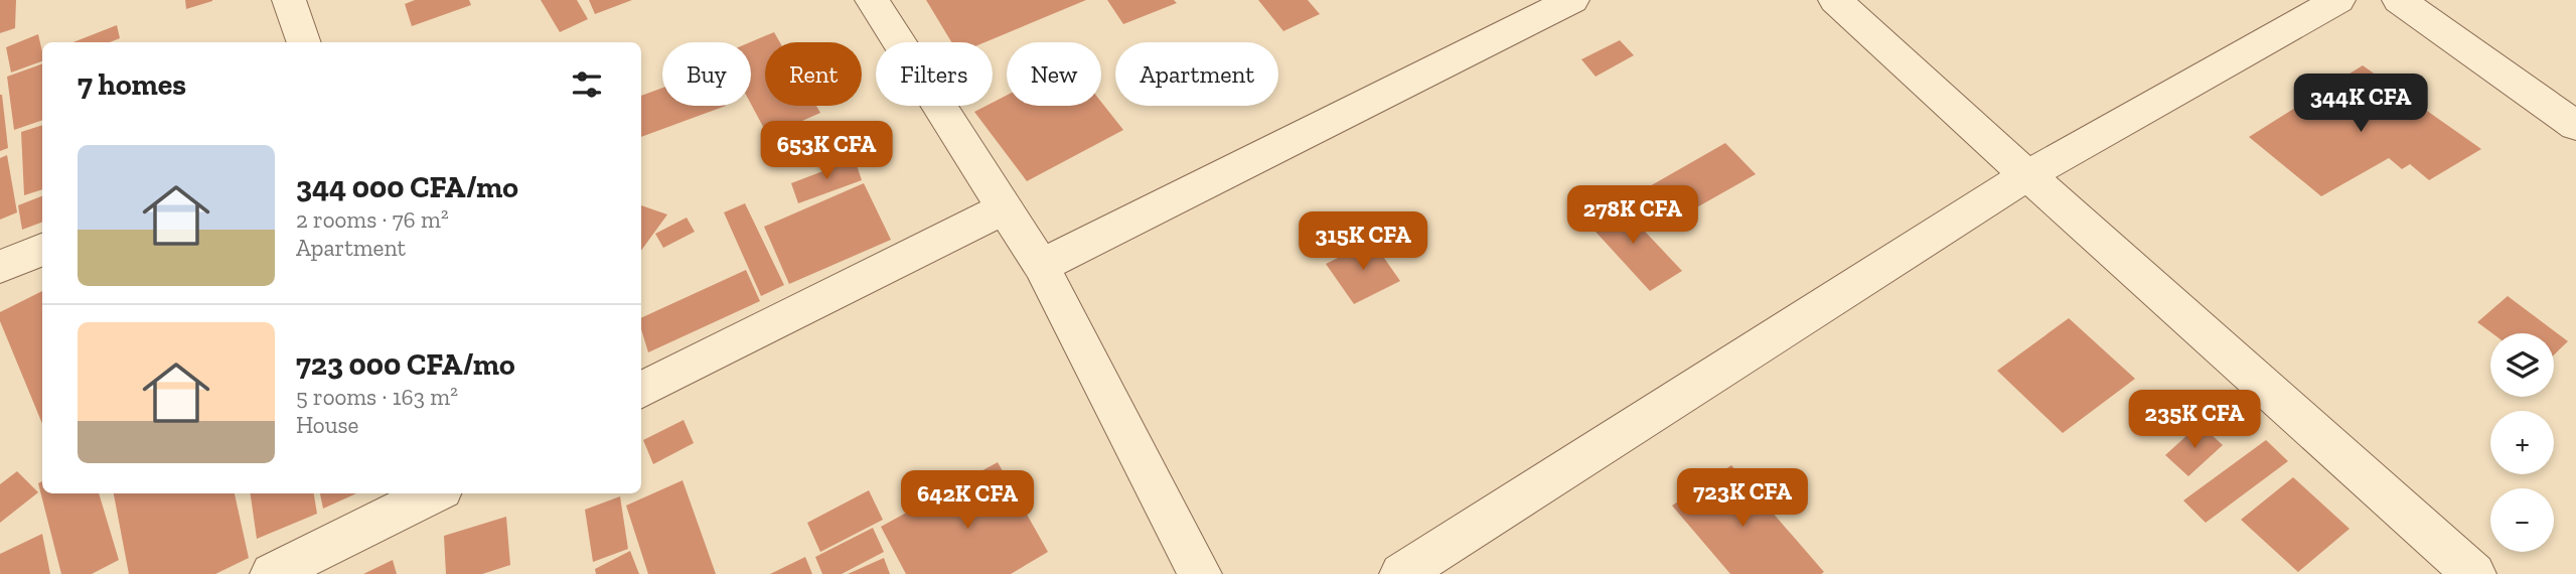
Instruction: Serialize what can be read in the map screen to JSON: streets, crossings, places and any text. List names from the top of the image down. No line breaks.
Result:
{"page":{"chip":["Buy","Rent","Filters","New","Apartment"],"heading":"7 homes","price":["344K CFA","653K CFA","278K CFA","315K CFA","235K CFA","723K CFA","642K CFA"],"list":[{"name":"344 000 CFA/mo","note":"2 rooms · 76 m² · Apartment"},{"name":"723 000 CFA/mo","note":"5 rooms · 163 m² · House"}],"map_buttons":["+","−"]}}
